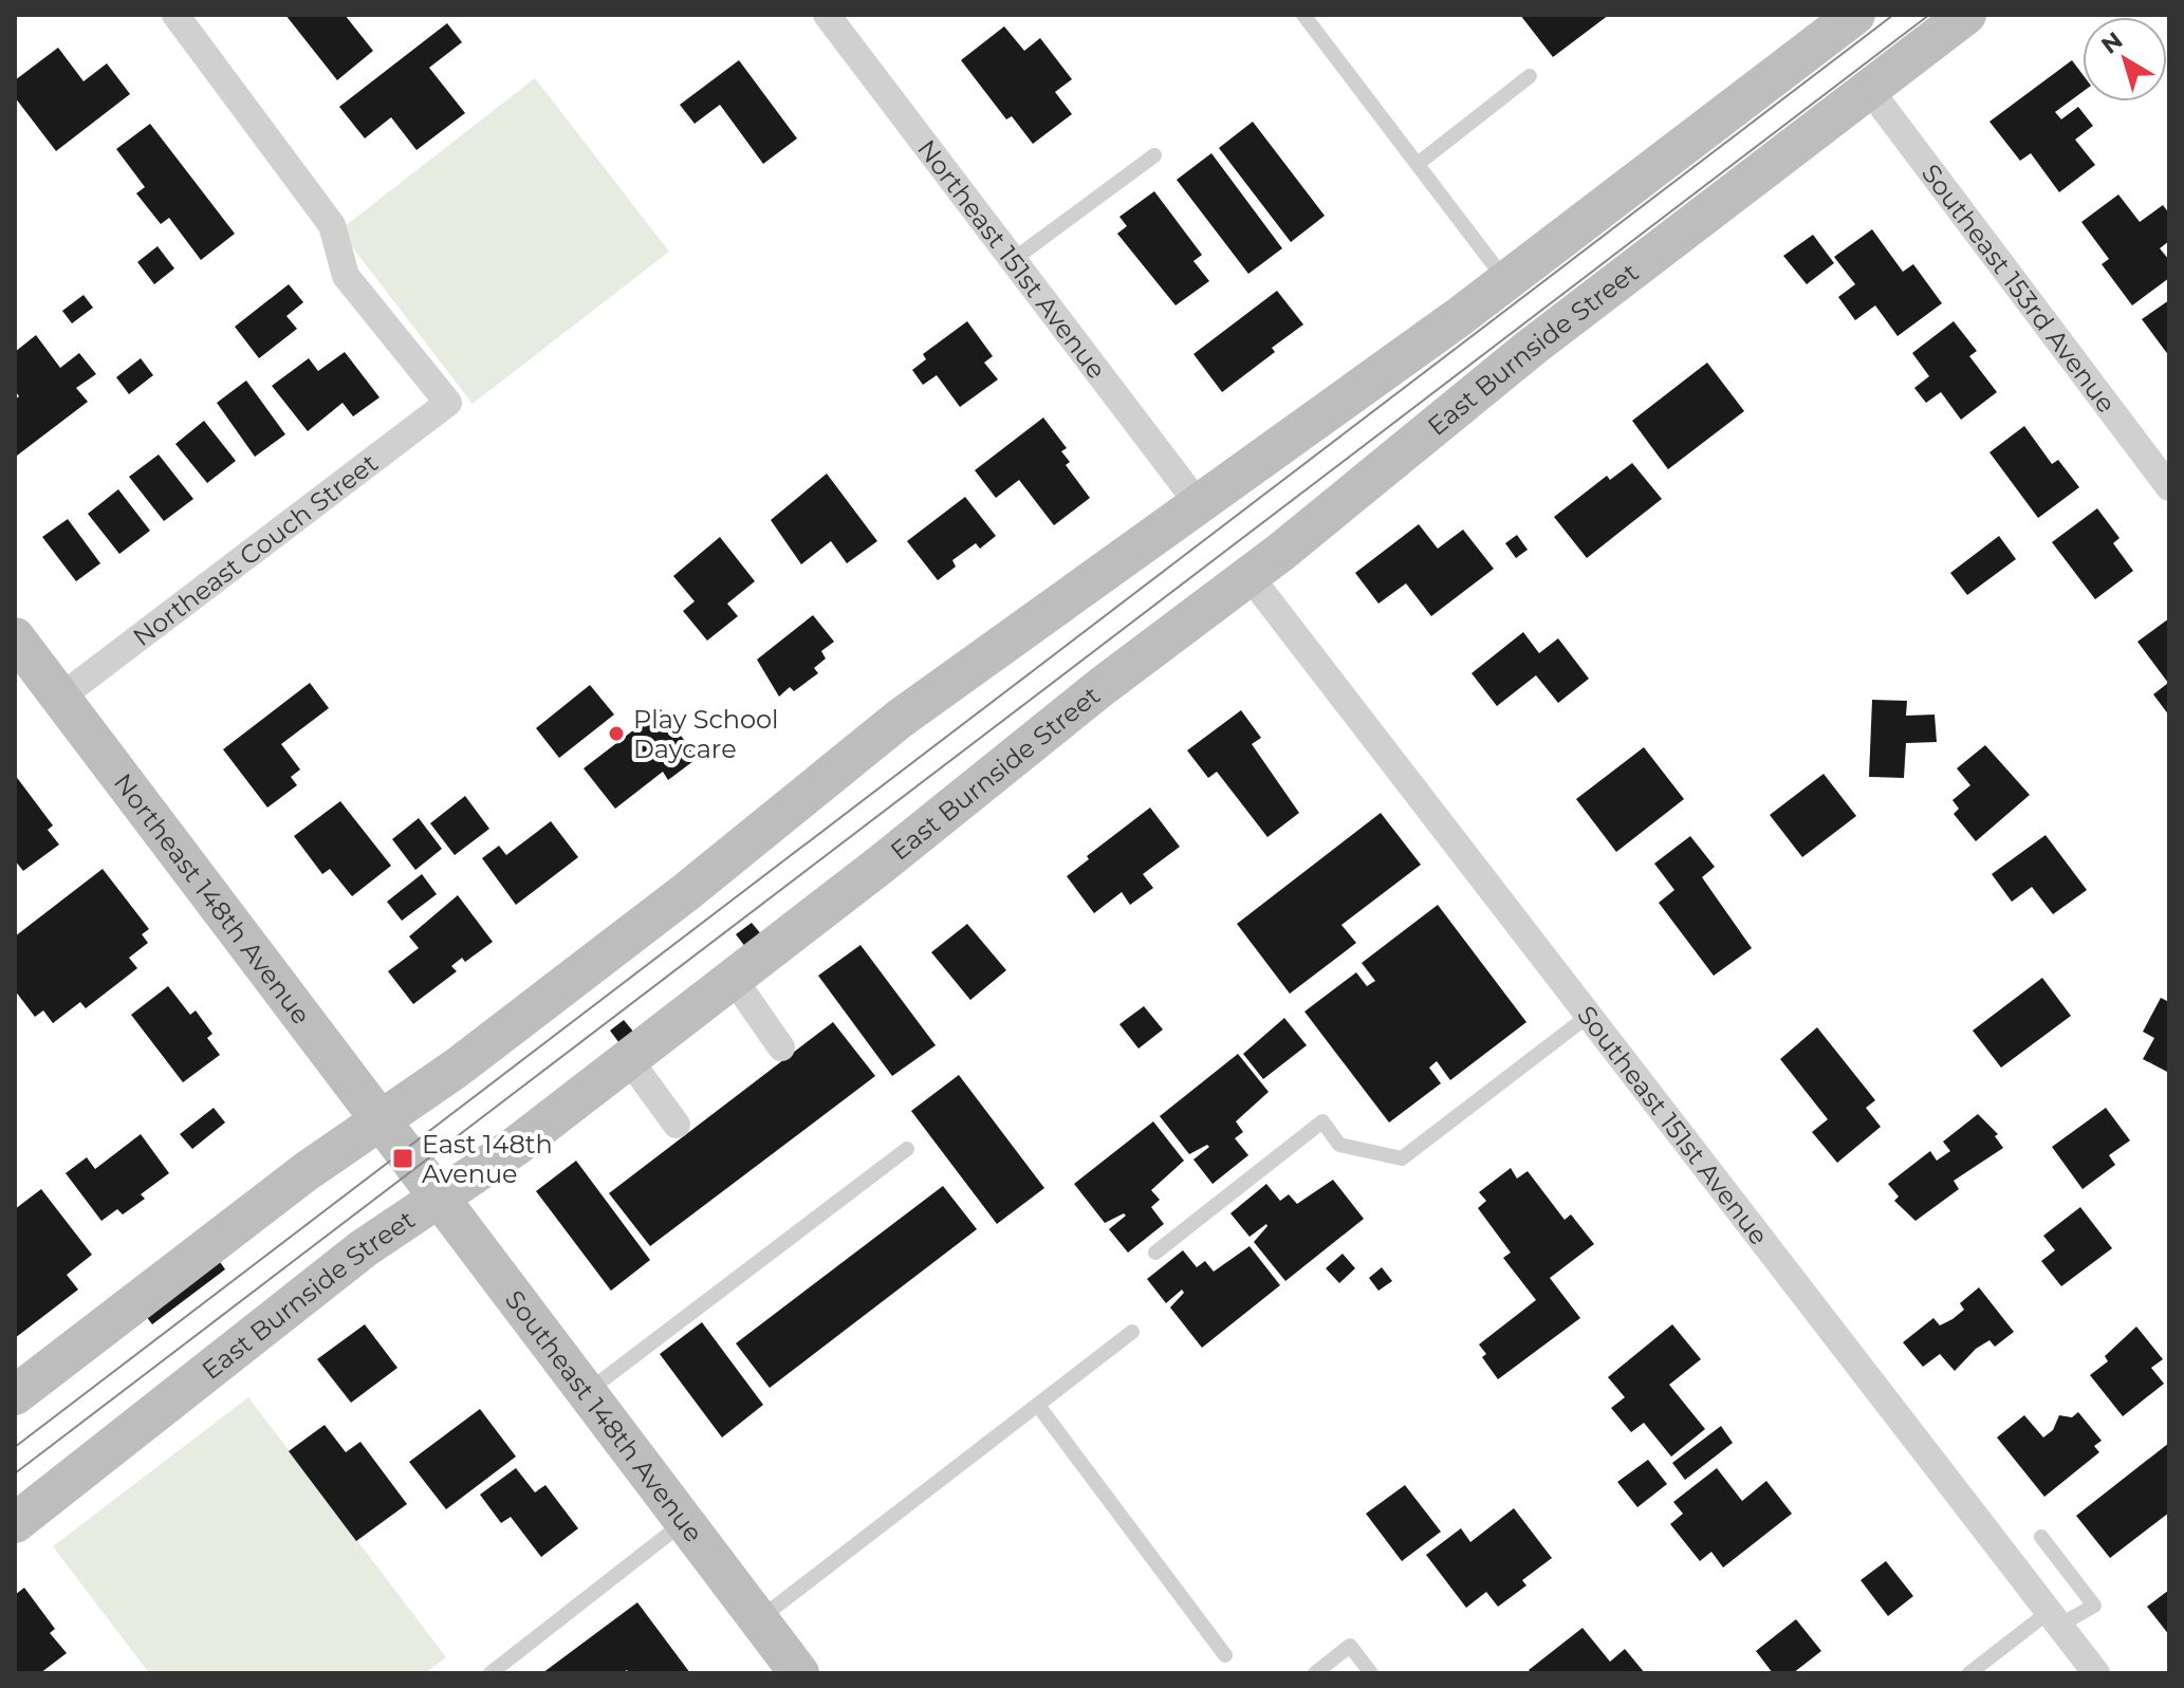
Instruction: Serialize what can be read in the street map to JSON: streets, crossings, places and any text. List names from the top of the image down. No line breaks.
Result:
{"streets":{"street":["Northeast 151st Avenue","Southeast 153rd Avenue","East Burnside Street","Northeast Couch Street","Northeast 148th Avenue","Southeast 151st Avenue","Southeast 148th Avenue"]},"crossings":[["Southeast 153rd Avenue","East Burnside Street"],["East Burnside Street","Southeast 151st Avenue"],["East Burnside Street","Southeast 148th Avenue"],["Northeast Couch Street","Northeast 148th Avenue"],["Northeast 148th Avenue","Southeast 148th Avenue"]],"places":{"other":["Play School Daycare"],"transit":["East 148th Avenue"]},"north":"top left"}
